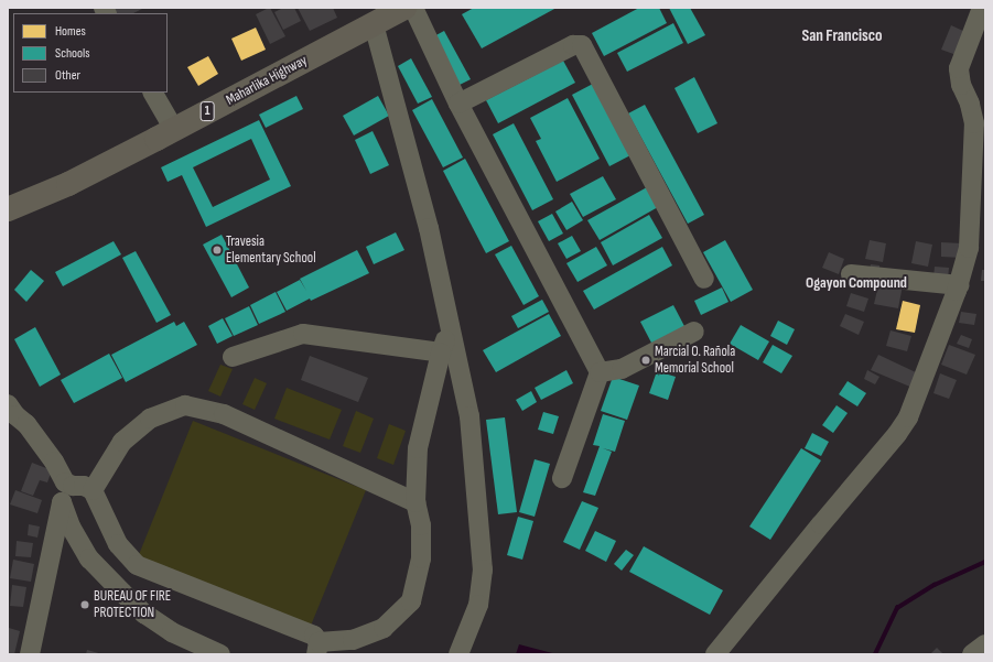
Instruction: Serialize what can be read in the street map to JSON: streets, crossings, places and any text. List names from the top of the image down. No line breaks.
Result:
{"streets":{"highway":["Maharlika Highway","1"]},"districts":["San Francisco","Ogayon Compound"],"places":["Travesia Elementary School","Marcial O. Rañola Memorial School","BUREAU OF FIRE PROTECTION"],"legend":["Homes","Schools","Other"]}
